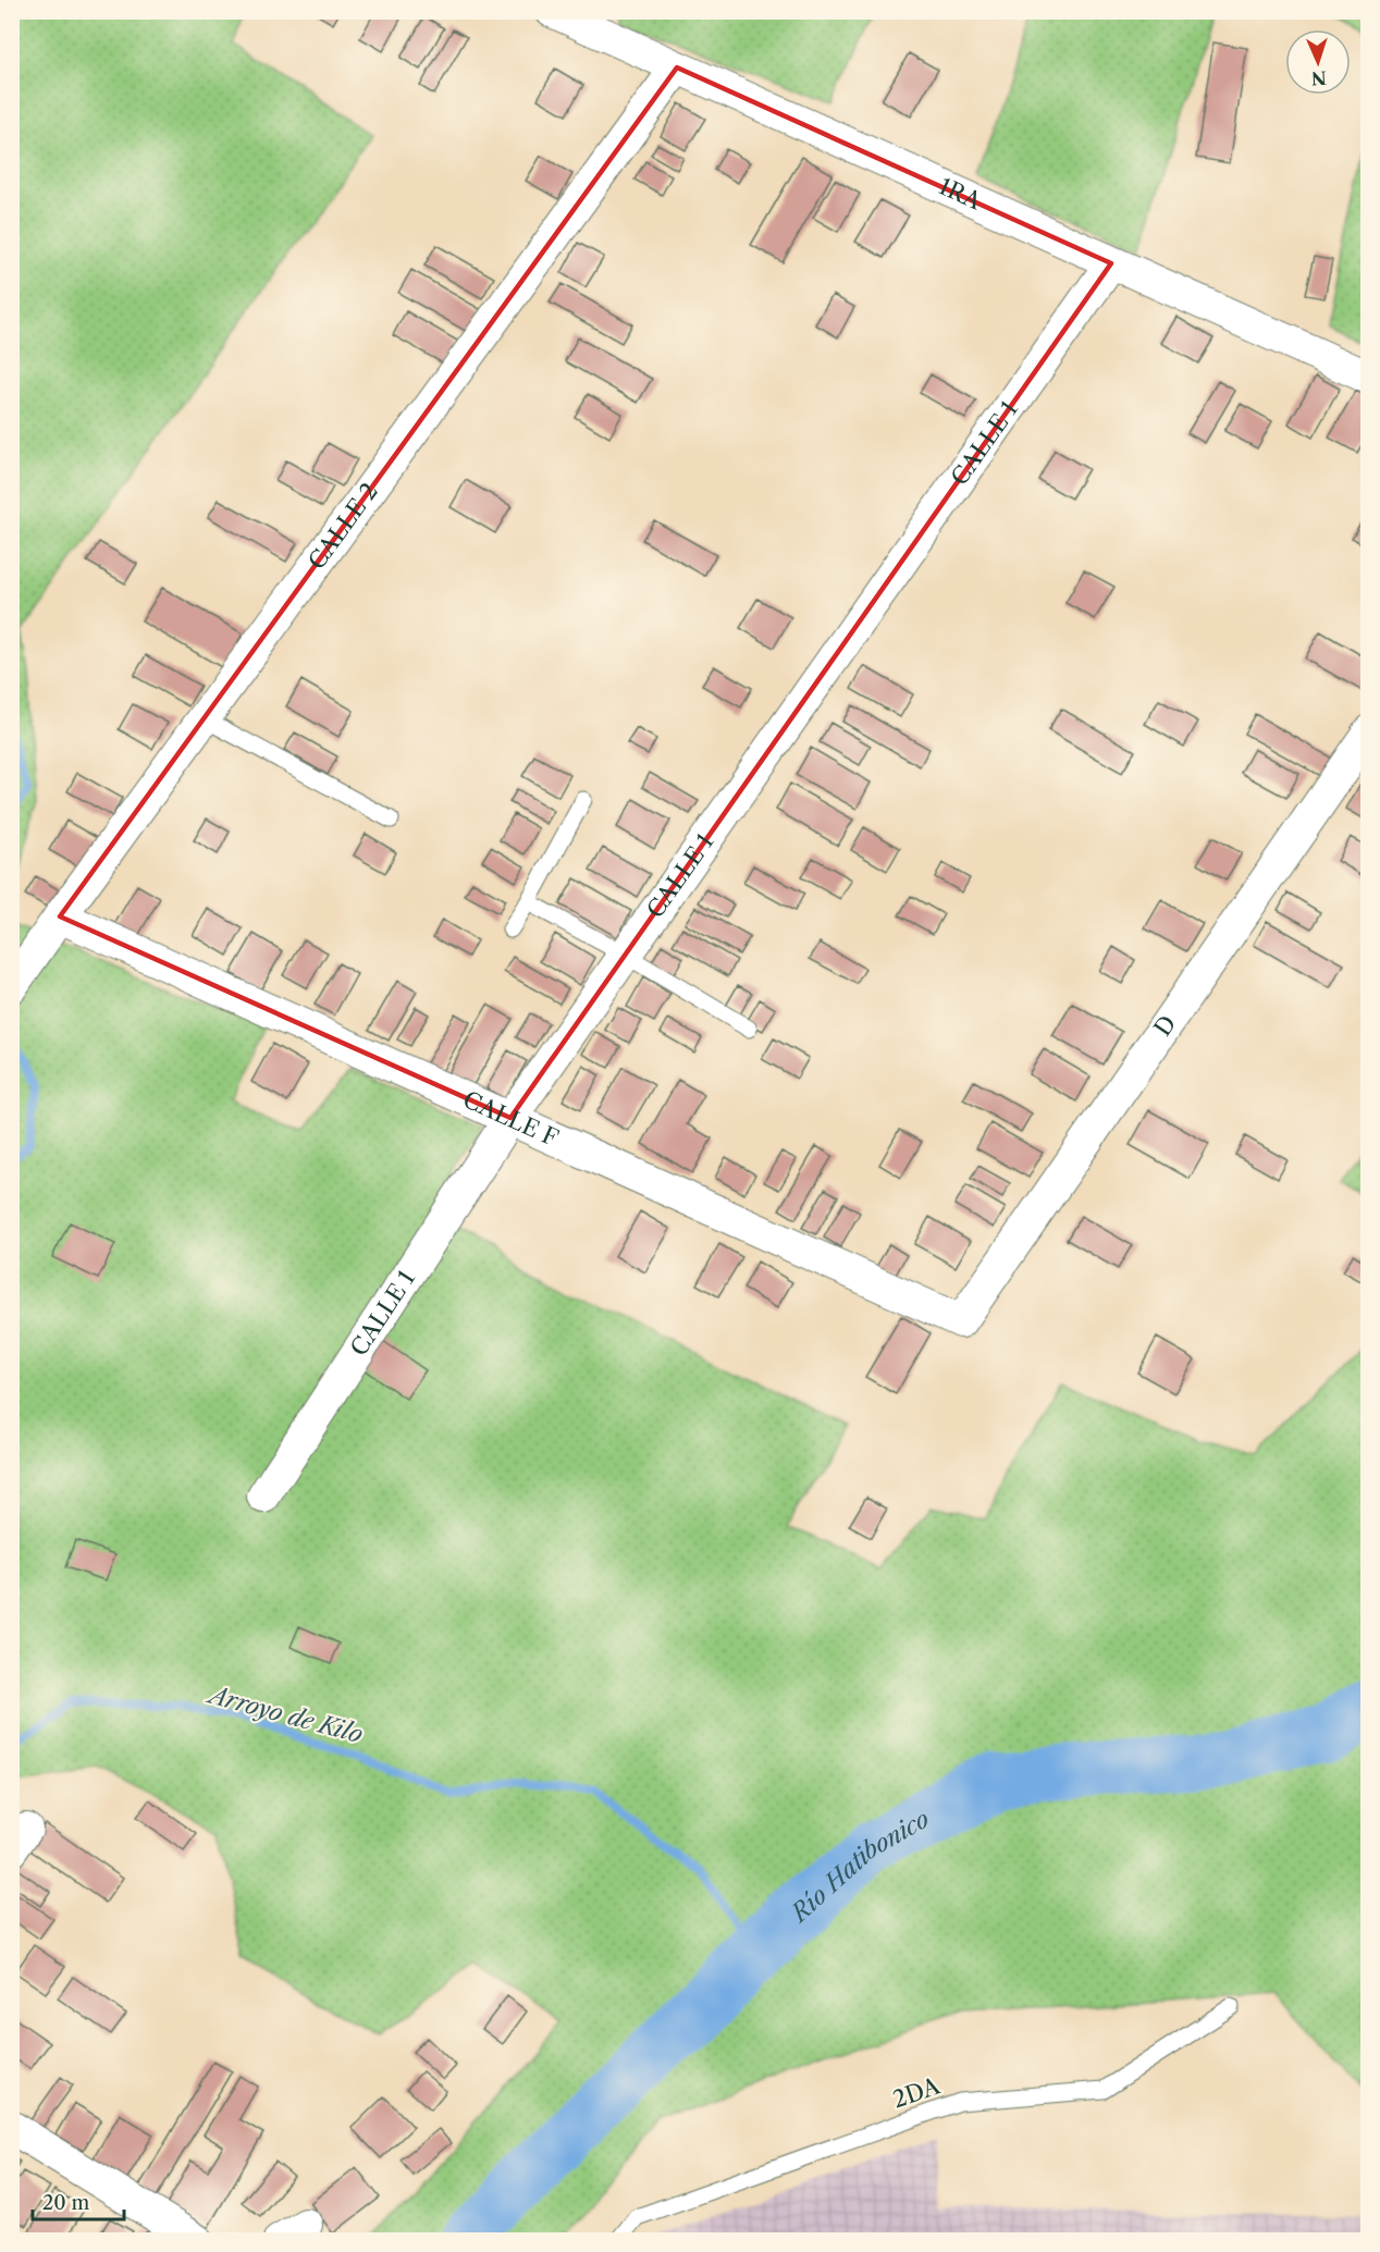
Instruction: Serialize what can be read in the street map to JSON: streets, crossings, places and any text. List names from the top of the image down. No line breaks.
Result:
{"streets":{"street":["1RA","CALLE 1","CALLE 2","D","CALLE F"],"lane":["2DA"]},"crossings":[["1RA","CALLE 1"],["1RA","CALLE 2"],["CALLE 1","CALLE F"],["CALLE 2","CALLE F"],["D","CALLE F"]],"water":["Arroyo de Kilo","Río Hatibonico"],"scale_bar":"20 m","north":"bottom"}
